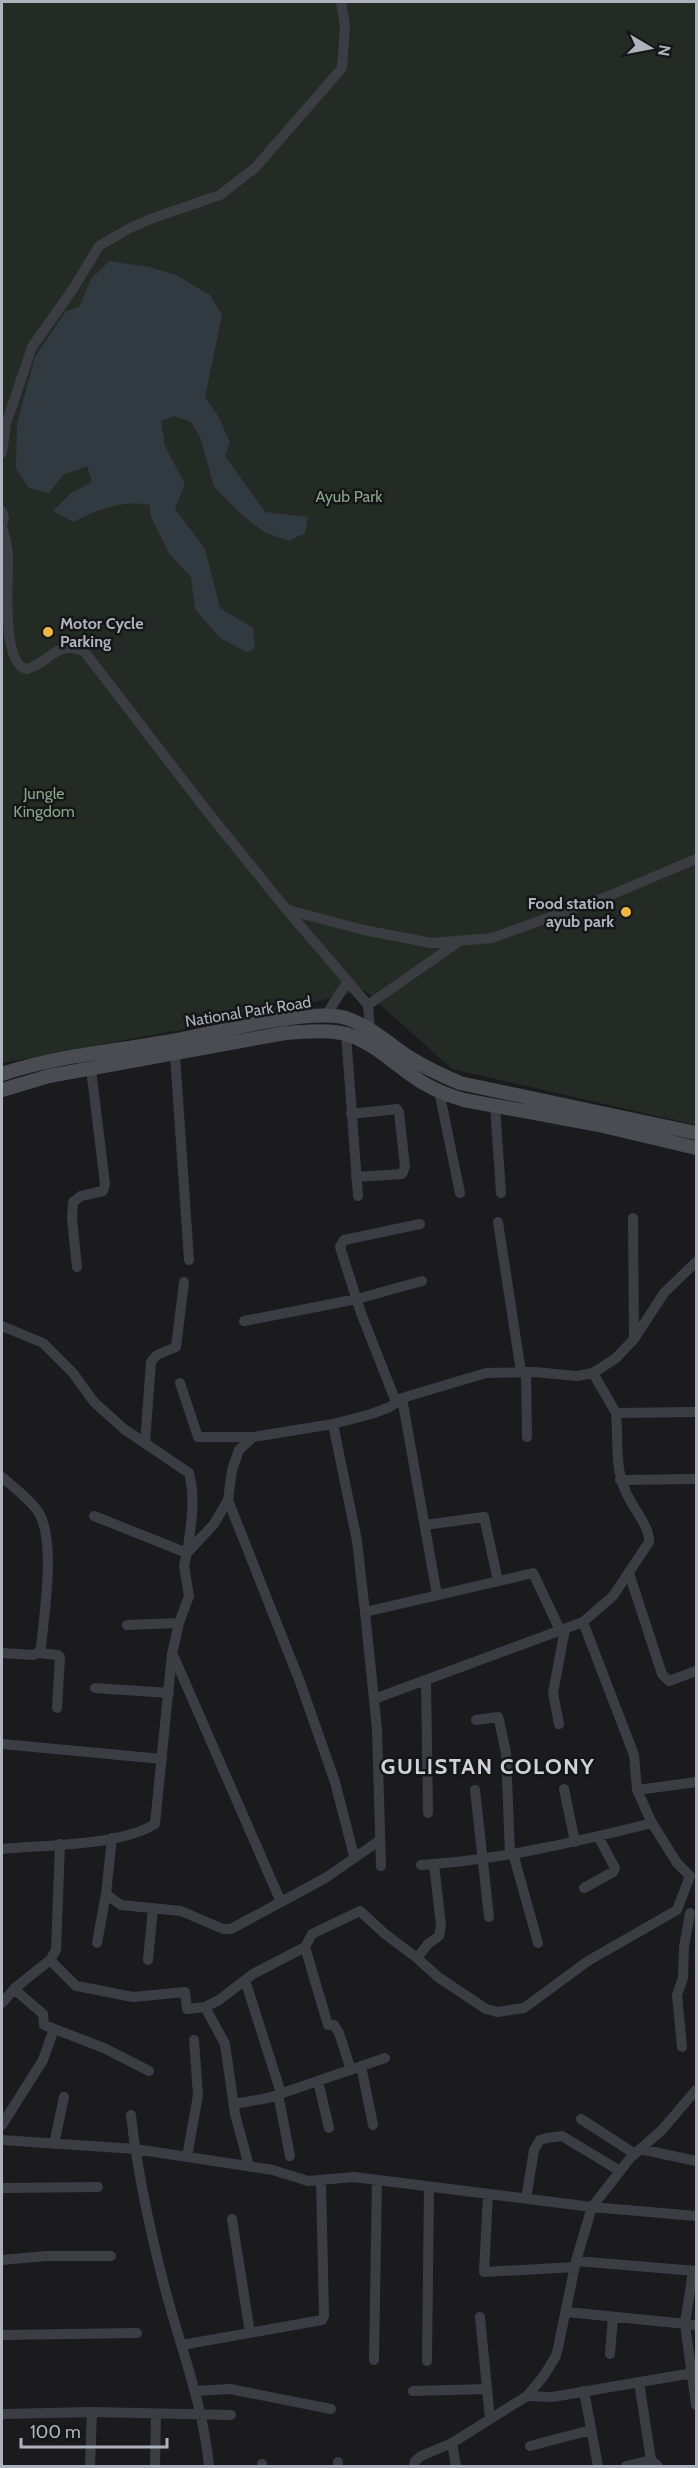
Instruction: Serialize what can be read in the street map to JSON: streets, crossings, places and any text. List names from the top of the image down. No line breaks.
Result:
{"streets":{"main road":["National Park Road"]},"districts":["GULISTAN COLONY"],"parks":["Ayub Park","Jungle Kingdom"],"places":["Motor Cycle Parking","Food station ayub park"],"scale_bar":"100 m","north":"right"}
